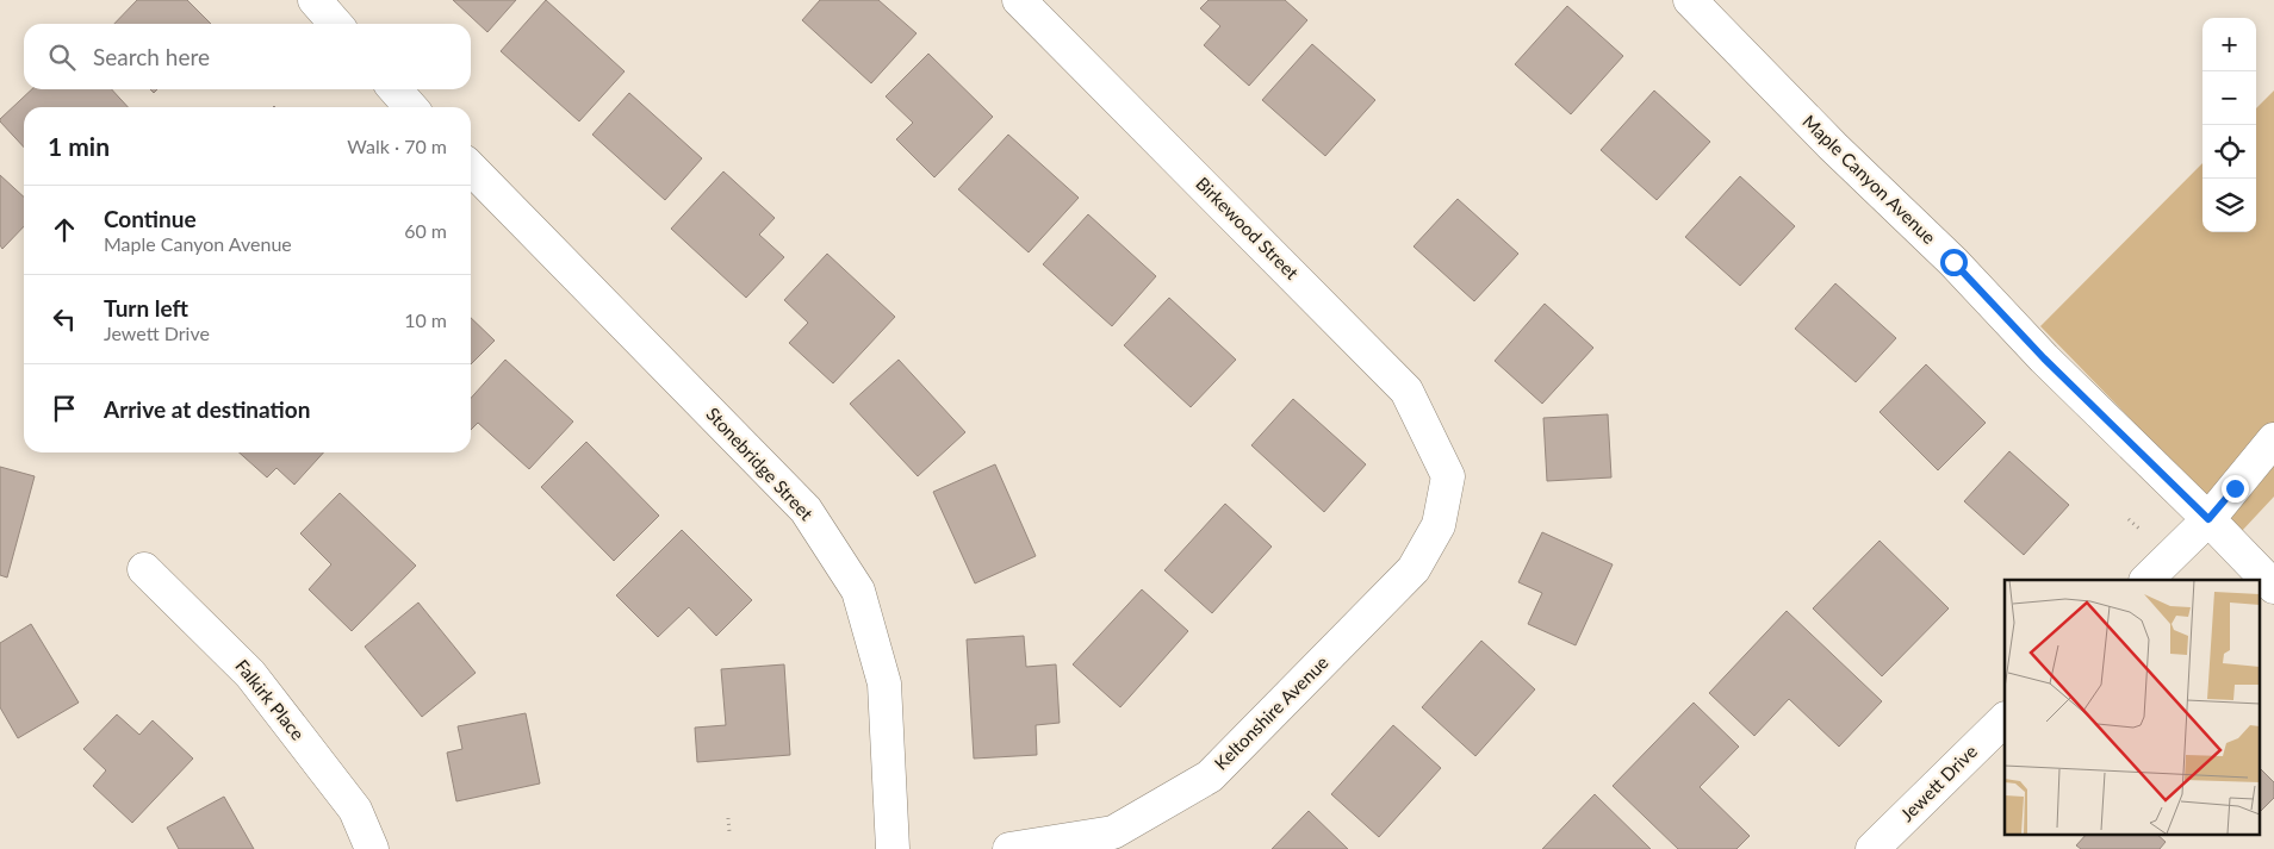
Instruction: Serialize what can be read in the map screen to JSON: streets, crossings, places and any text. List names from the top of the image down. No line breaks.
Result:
{"streets":{"street":["Maple Canyon Avenue","Birkewood Street","Stonebridge Street","Falkirk Place","Keltonshire Avenue","Jewett Drive"]},"crossings":[["Birkewood Street","Keltonshire Avenue"]],"page":{"map_buttons":["+","−"],"search":"Search here","heading":["1 min","Walk · 70 m"],"list":[["Continue","Maple Canyon Avenue","60 m"],["Turn left","Jewett Drive","10 m"],"Arrive at destination"]}}
